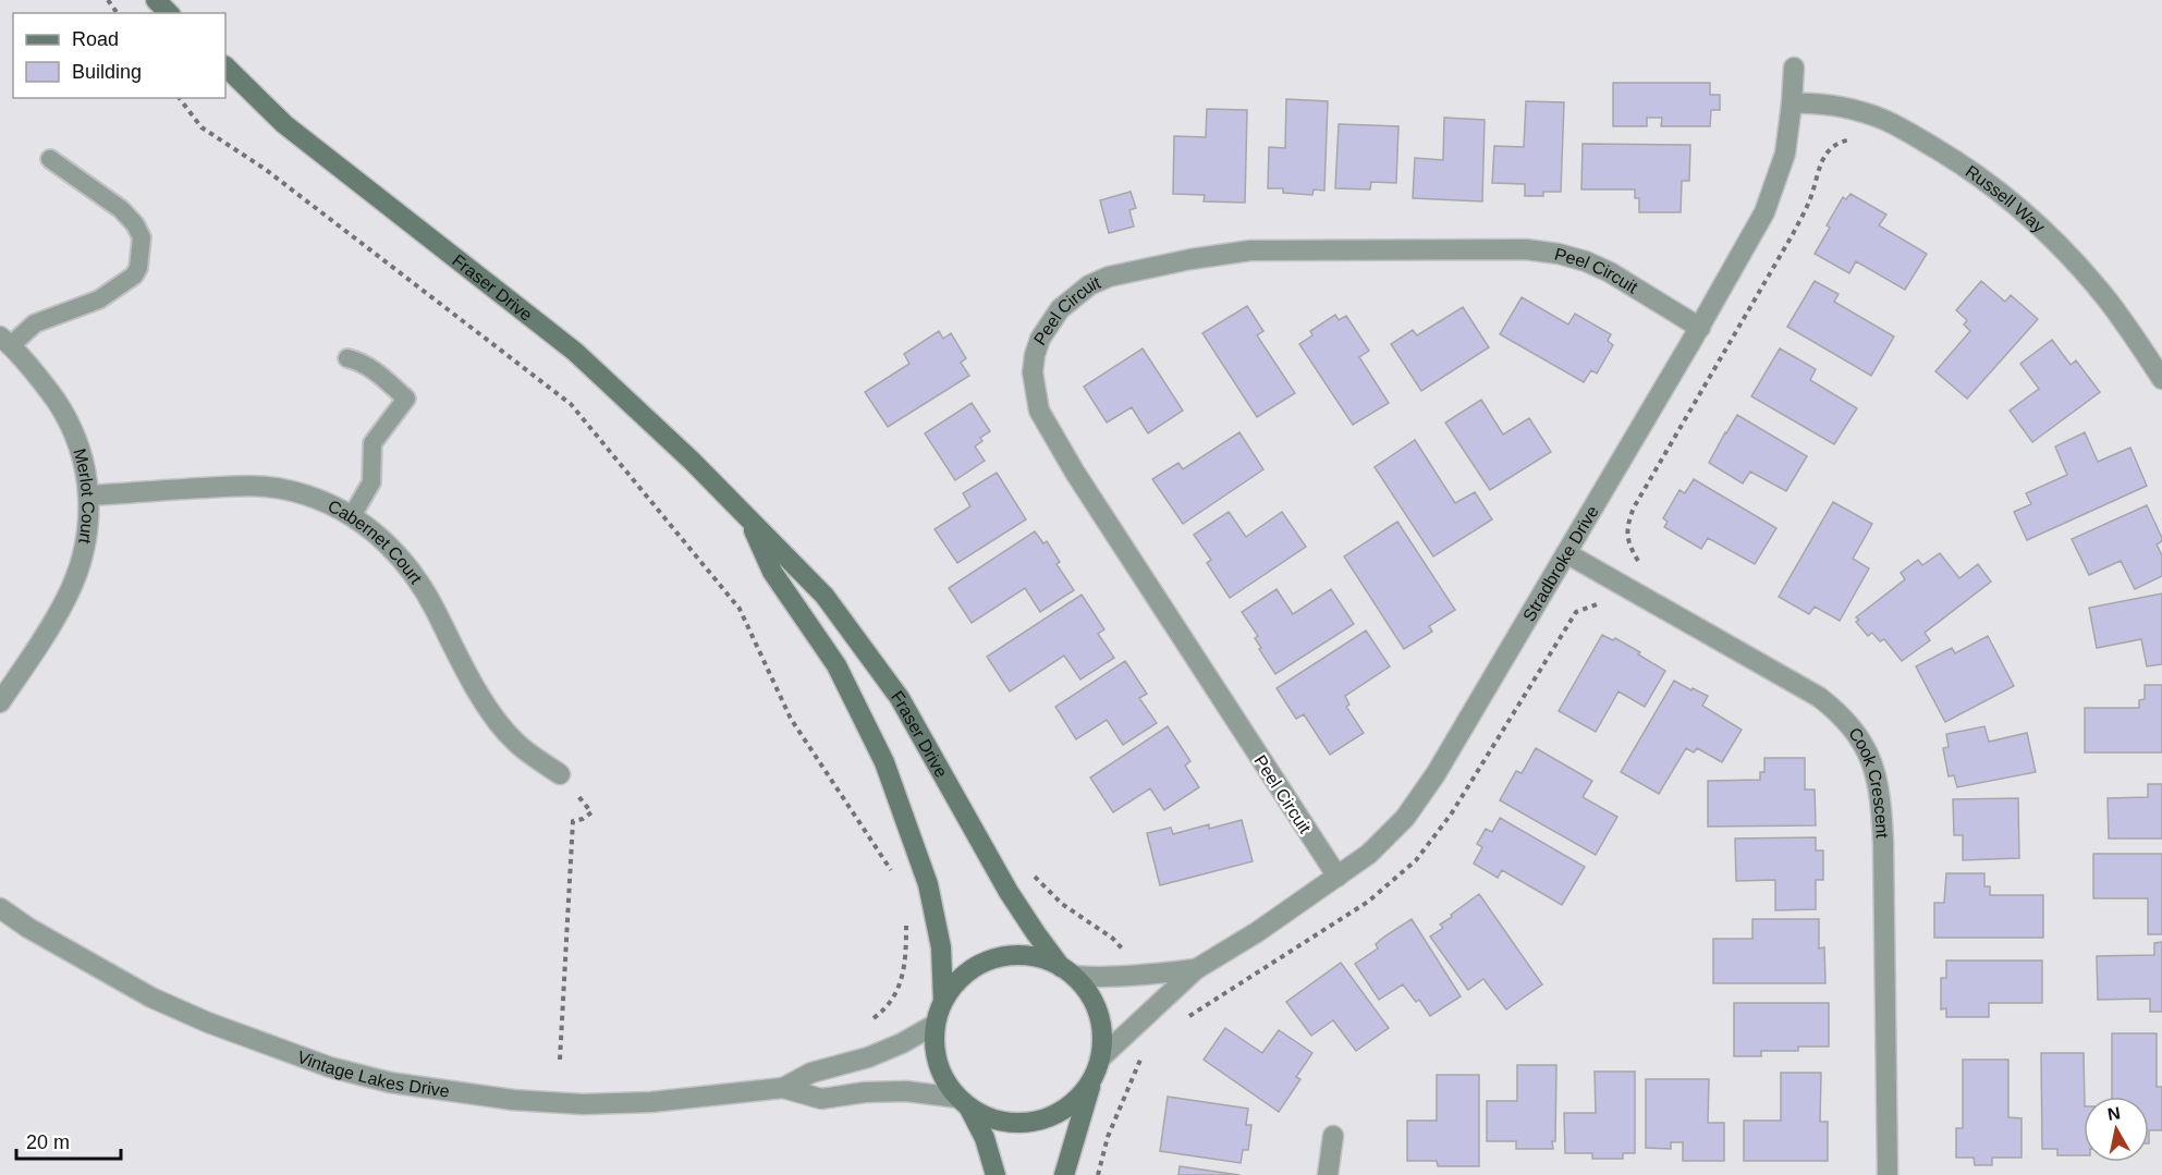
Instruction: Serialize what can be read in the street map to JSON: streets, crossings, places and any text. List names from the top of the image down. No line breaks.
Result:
{"streets":{"street":["Russell Way","Peel Circuit","Fraser Drive","Merlot Court","Cabernet Court","Stradbroke Drive","Cook Crescent","Vintage Lakes Drive"]},"crossings":[["Russell Way","Stradbroke Drive"],["Peel Circuit","Stradbroke Drive"],["Fraser Drive","Stradbroke Drive"],["Fraser Drive","Vintage Lakes Drive"],["Merlot Court","Cabernet Court"],["Stradbroke Drive","Cook Crescent"],["Stradbroke Drive","Vintage Lakes Drive"]],"legend":["Road","Building"],"scale_bar":"20 m","north":"top"}
